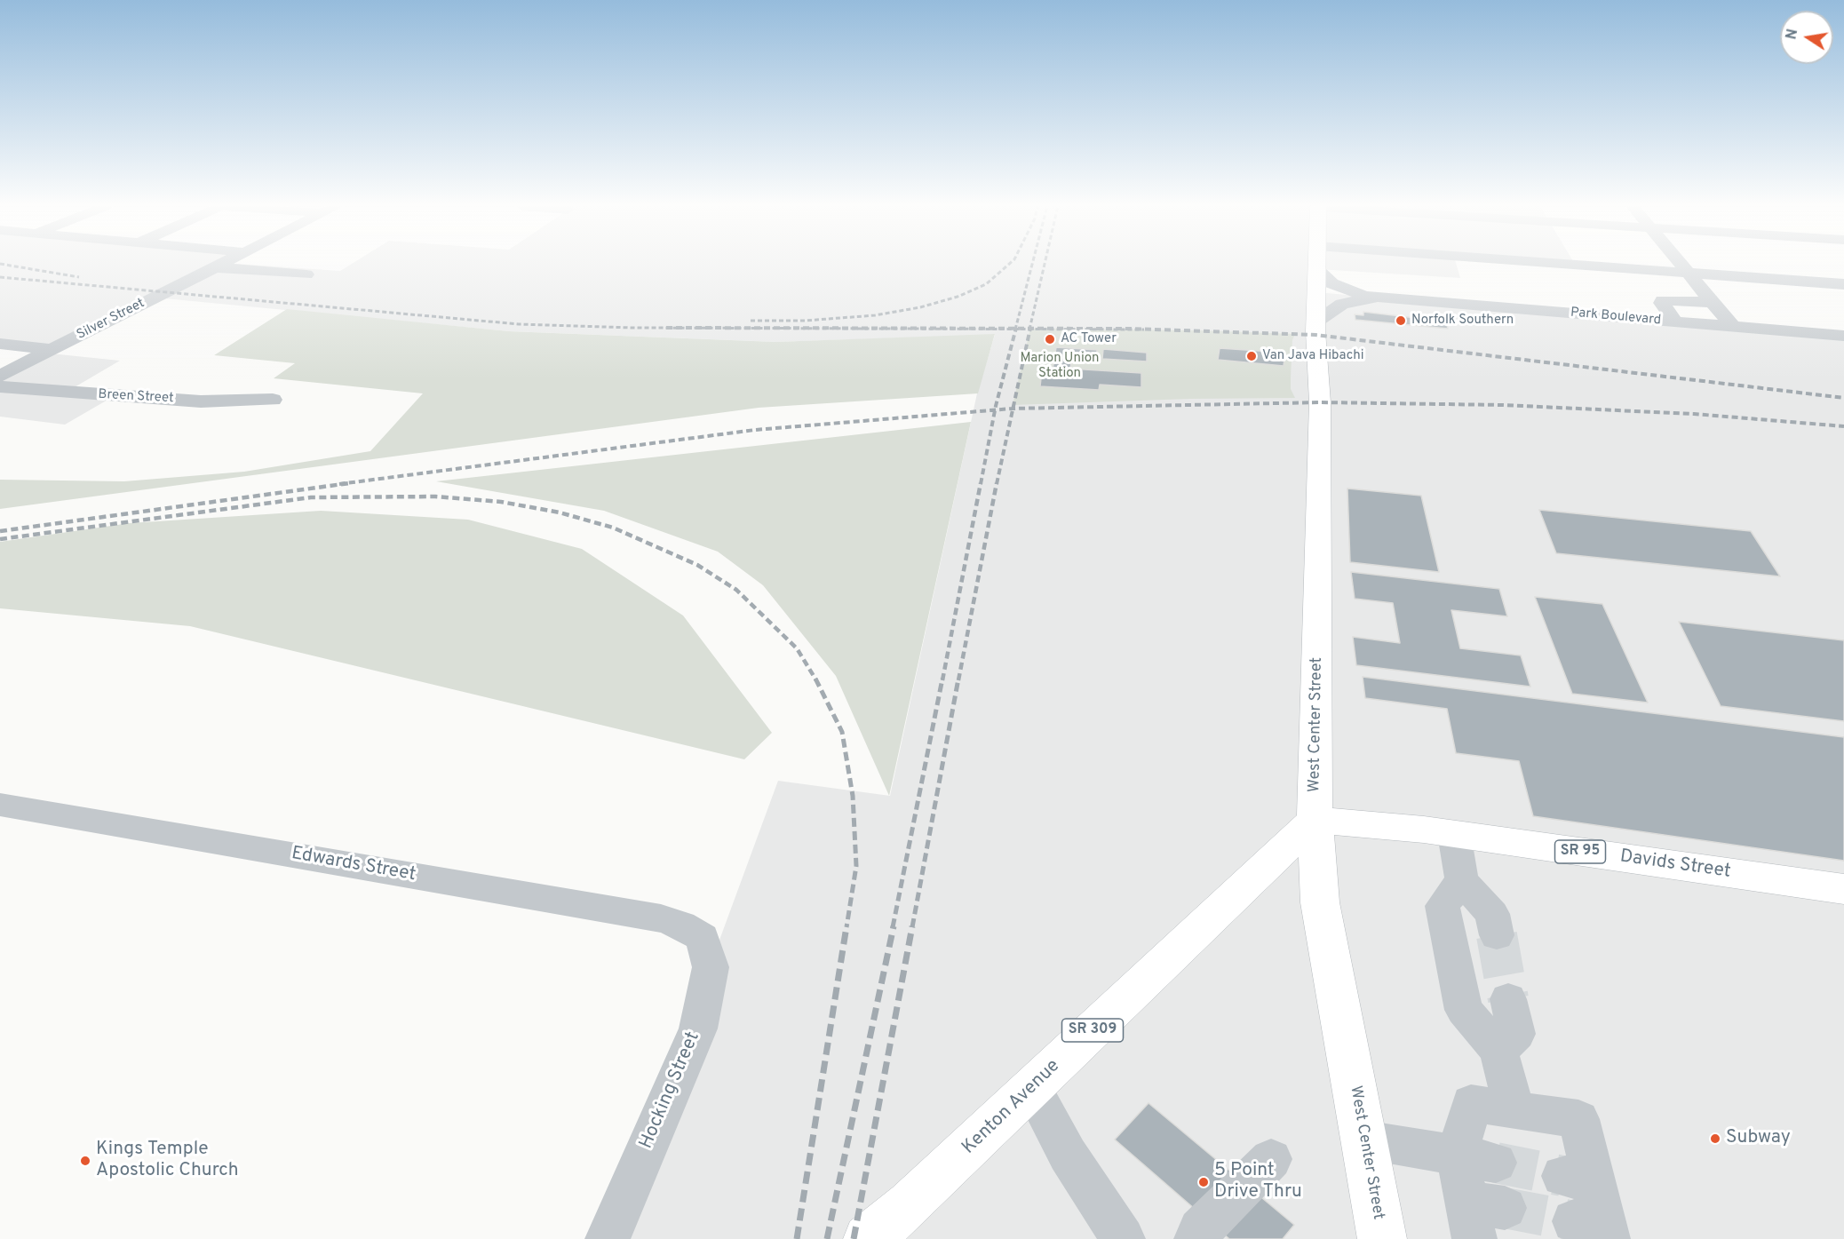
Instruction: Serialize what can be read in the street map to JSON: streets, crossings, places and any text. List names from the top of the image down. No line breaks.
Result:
{"streets":{"main road":["West Center Street","SR 95","Davids Street","SR 309","Kenton Avenue"],"street":["Park Boulevard","Silver Street","Breen Street","Edwards Street","Hocking Street"]},"crossings":[["Park Boulevard","West Center Street"],["West Center Street","Davids Street"],["West Center Street","Kenton Avenue"],["Edwards Street","Hocking Street"],["Davids Street","Kenton Avenue"]],"parks":["Marion Union Station"],"places":["Norfolk Southern","AC Tower","Van Java Hibachi","Subway","Kings Temple Apostolic Church","5 Point Drive Thru"],"north":"left"}
